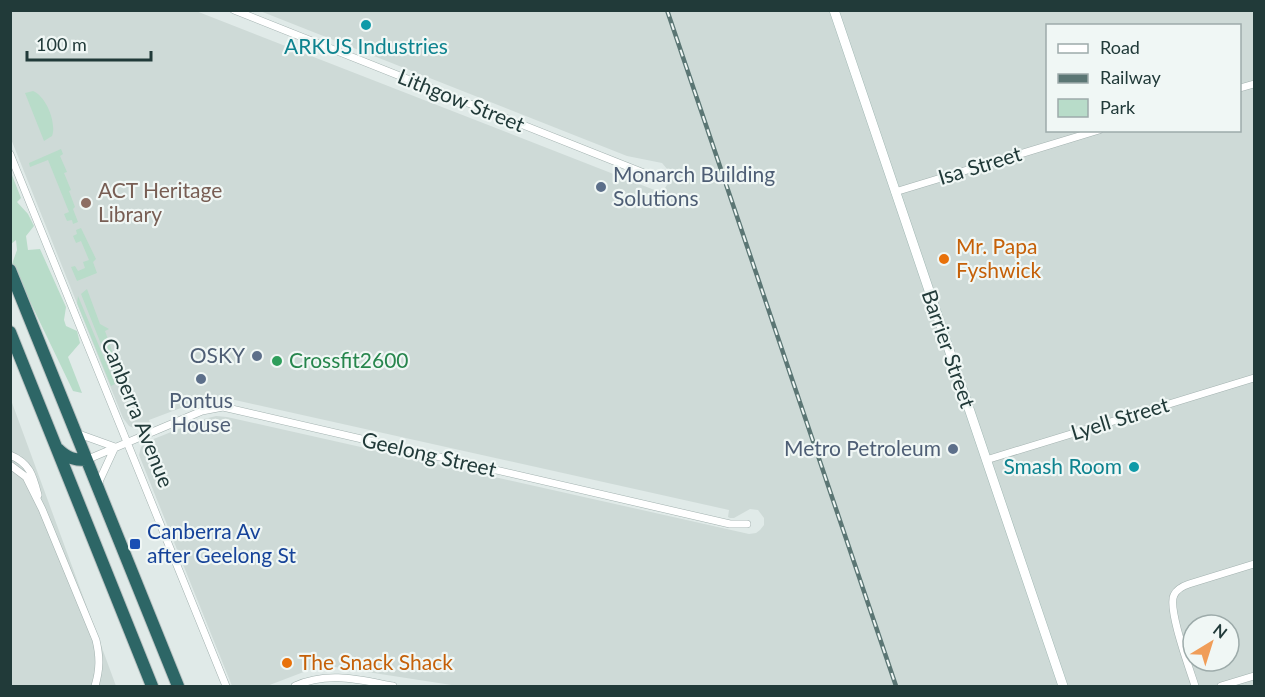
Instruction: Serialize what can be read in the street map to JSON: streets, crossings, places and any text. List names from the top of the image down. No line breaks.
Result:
{"streets":{"street":["Lithgow Street","Isa Street","Barrier Street","Canberra Avenue","Lyell Street","Geelong Street"]},"crossings":[["Isa Street","Barrier Street"],["Barrier Street","Lyell Street"],["Canberra Avenue","Geelong Street"]],"places":{"other":["ARKUS Industries","Monarch Building Solutions","ACT Heritage Library","Mr. Papa Fyshwick","OSKY","Crossfit2600","Pontus House","Metro Petroleum","Smash Room","The Snack Shack"],"transit":["Canberra Av after Geelong St"]},"legend":["Road","Railway","Park"],"scale_bar":"100 m","north":"top right"}
